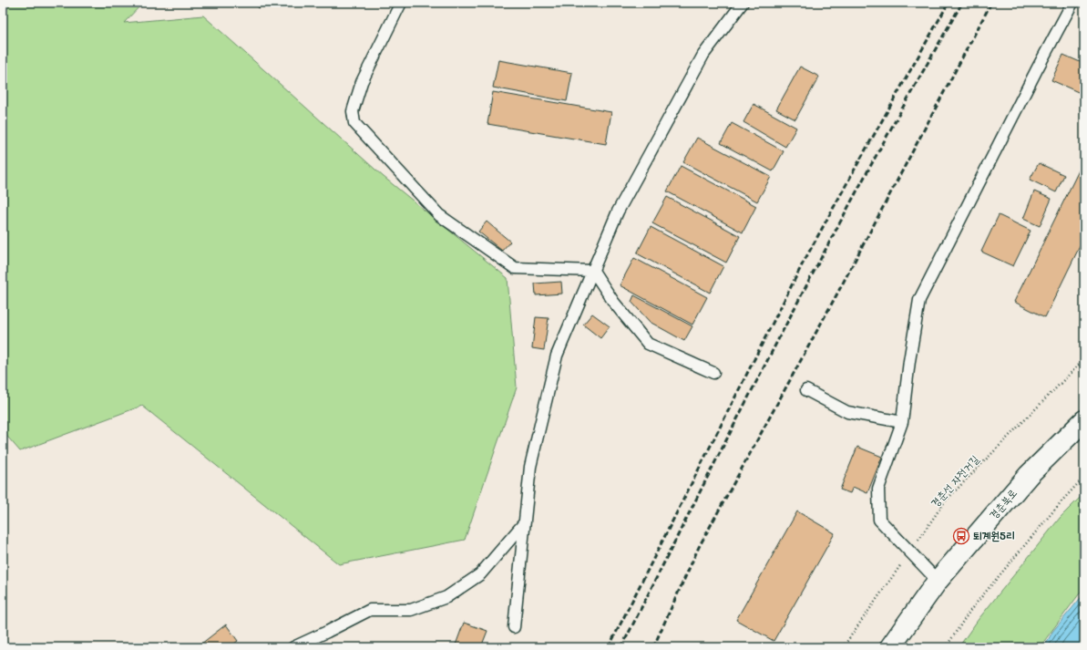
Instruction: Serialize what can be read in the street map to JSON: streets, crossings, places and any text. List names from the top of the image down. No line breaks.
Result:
{"streets":{"street":["경춘북로"],"path":["경춘선 자전거길"]},"places":{"bus stop":["퇴계원5리"]}}
